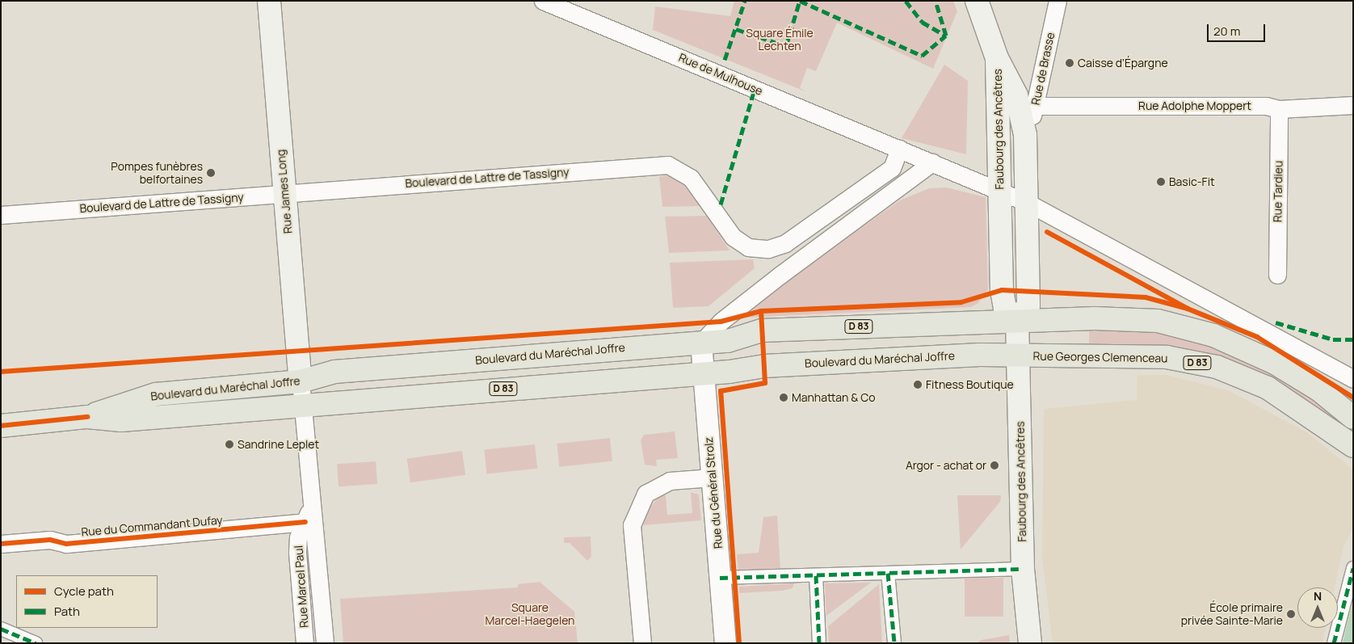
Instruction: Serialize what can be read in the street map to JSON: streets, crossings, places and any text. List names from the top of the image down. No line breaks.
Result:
{"streets":{"main road":["Faubourg des Ancêtres","Rue James Long","D 83","Boulevard du Maréchal Joffre","Rue Georges Clemenceau"],"street":["Rue de Brasse","Rue de Mulhouse","Rue Adolphe Moppert","Boulevard de Lattre de Tassigny","Rue Tardieu","Rue du Général Strolz","Rue du Commandant Dufay","Rue Marcel Paul"]},"crossings":[["Rue de Brasse","Rue Adolphe Moppert"],["Rue de Brasse","Faubourg des Ancêtres"],["Rue de Mulhouse","Faubourg des Ancêtres"],["Rue de Mulhouse","Boulevard de Lattre de Tassigny"],["Rue Adolphe Moppert","Rue Tardieu"],["Faubourg des Ancêtres","D 83"],["Faubourg des Ancêtres","Boulevard du Maréchal Joffre"],["Faubourg des Ancêtres","Rue Georges Clemenceau"],["Boulevard de Lattre de Tassigny","Rue James Long"],["Rue James Long","Boulevard du Maréchal Joffre"],["Rue James Long","Rue Marcel Paul"],["D 83","Boulevard du Maréchal Joffre"],["Boulevard du Maréchal Joffre","Rue Georges Clemenceau"],["Boulevard du Maréchal Joffre","Rue du Général Strolz"],["Boulevard du Maréchal Joffre","Rue Marcel Paul"],["Rue du Commandant Dufay","Rue Marcel Paul"]],"parks":["Square Émile Lechten","Square Marcel-Haegelen"],"places":["Caisse d'Épargne","Pompes funèbres belfortaines","Basic-Fit","Fitness Boutique","Manhattan & Co","Sandrine Leplet","Argor - achat or","École primaire privée Sainte-Marie"],"legend":["Cycle path","Path"],"scale_bar":"20 m","north":"top"}
